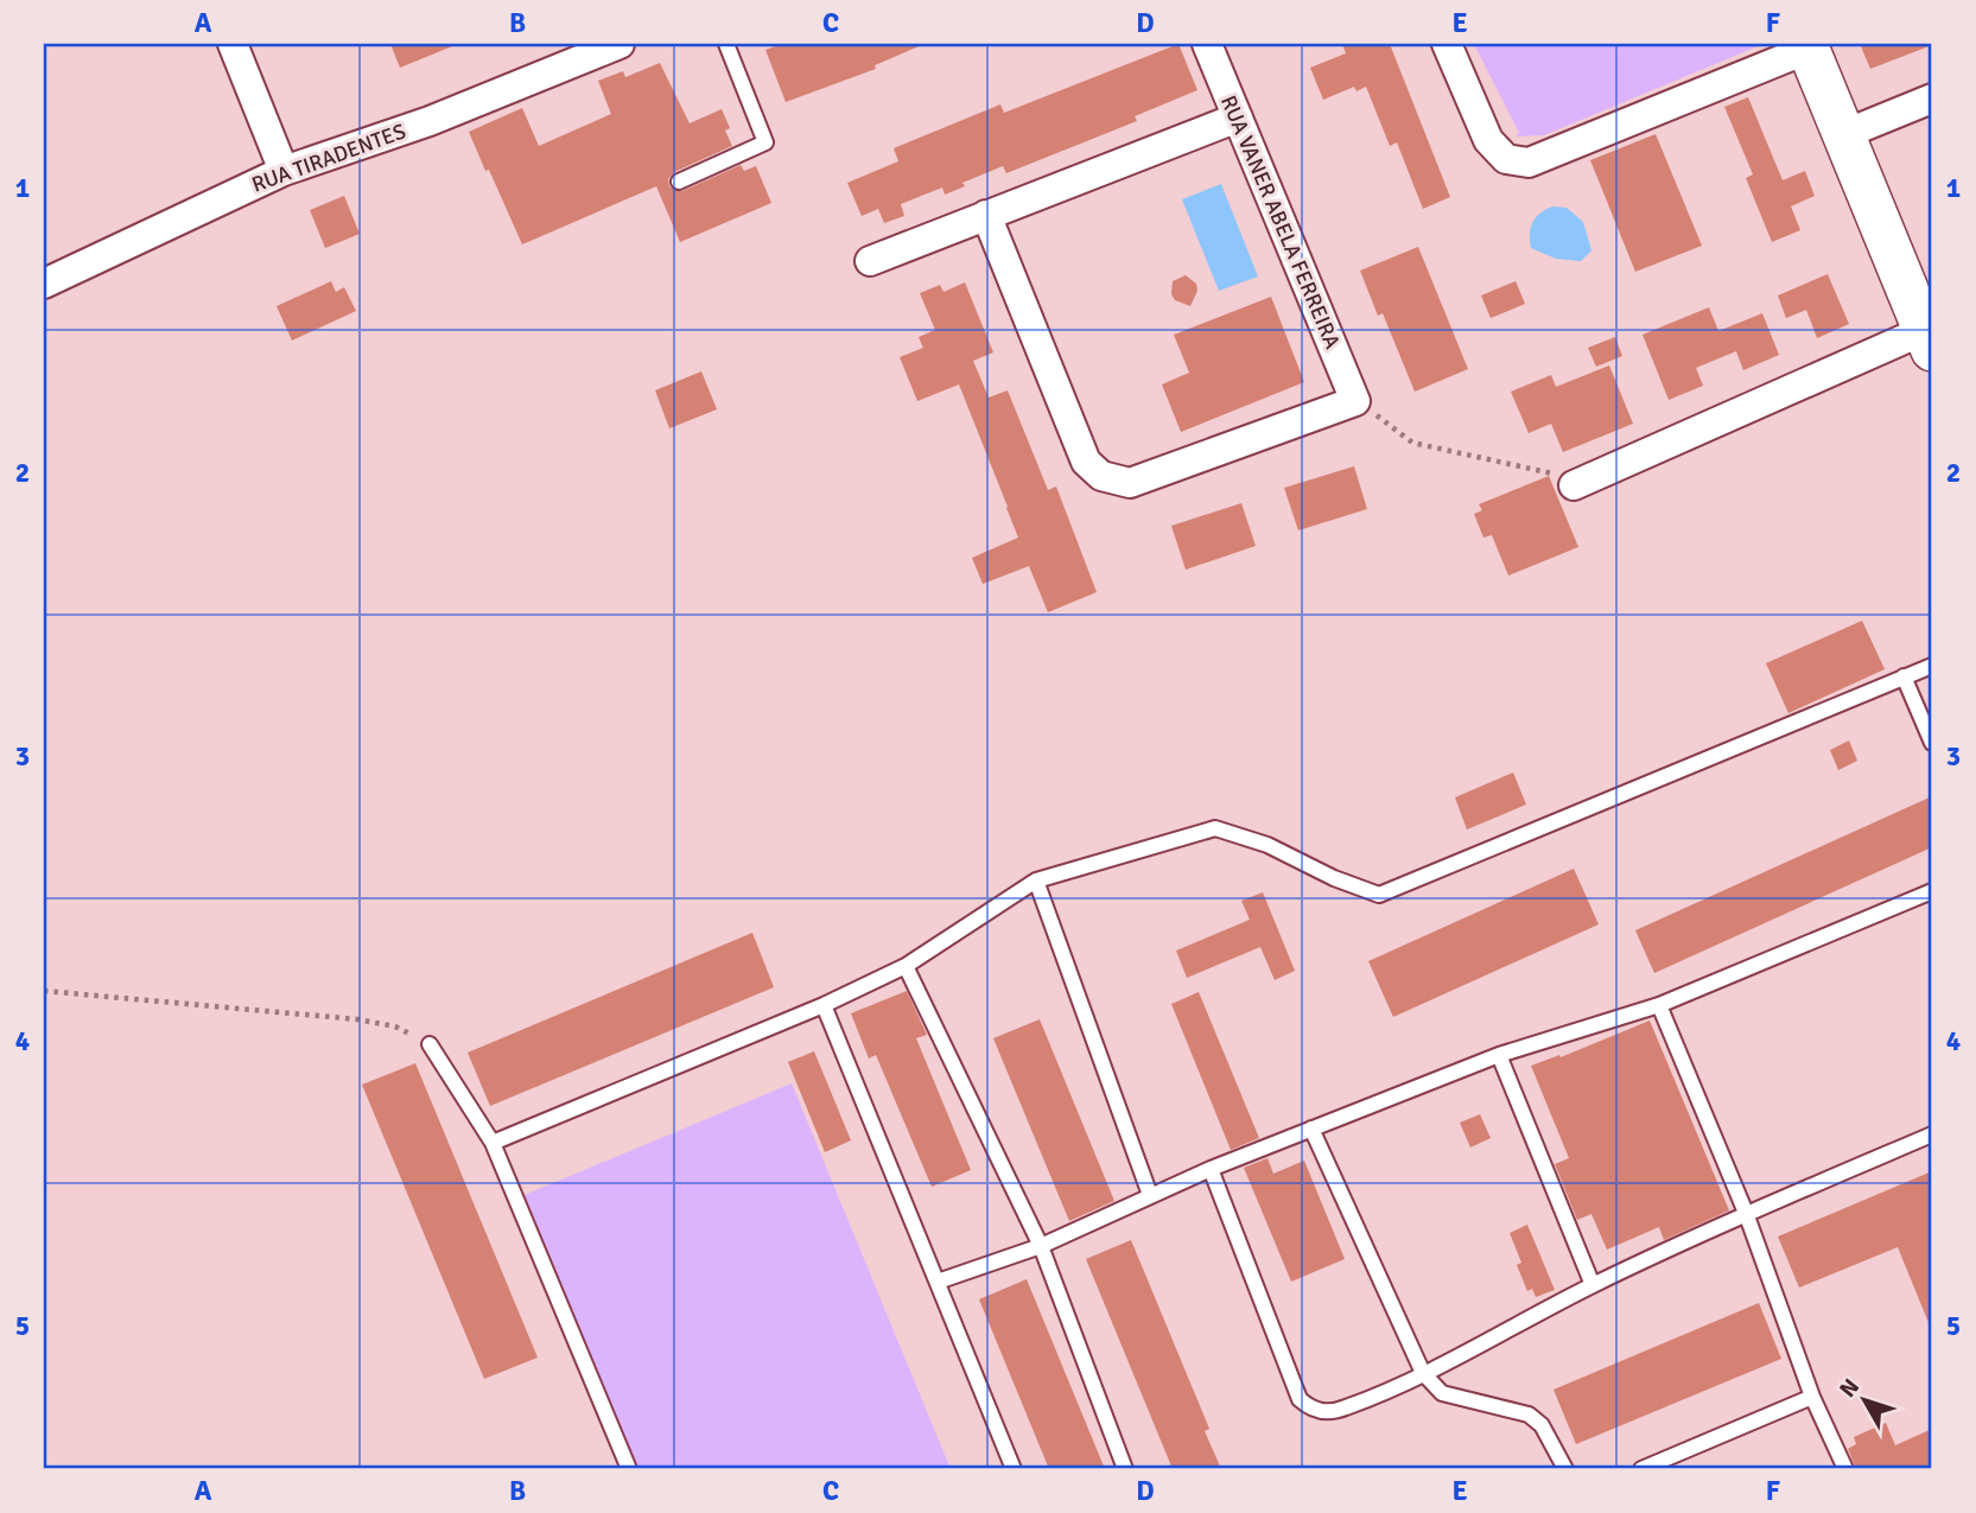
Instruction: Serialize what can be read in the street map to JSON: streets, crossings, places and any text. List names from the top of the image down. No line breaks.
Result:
{"streets":{"street":["RUA TIRADENTES","RUA VANER ABELA FERREIRA"]},"north":"top left","grid":{"columns":["A","B","C","D","E","F"],"rows":["1","2","3","4","5"]}}
